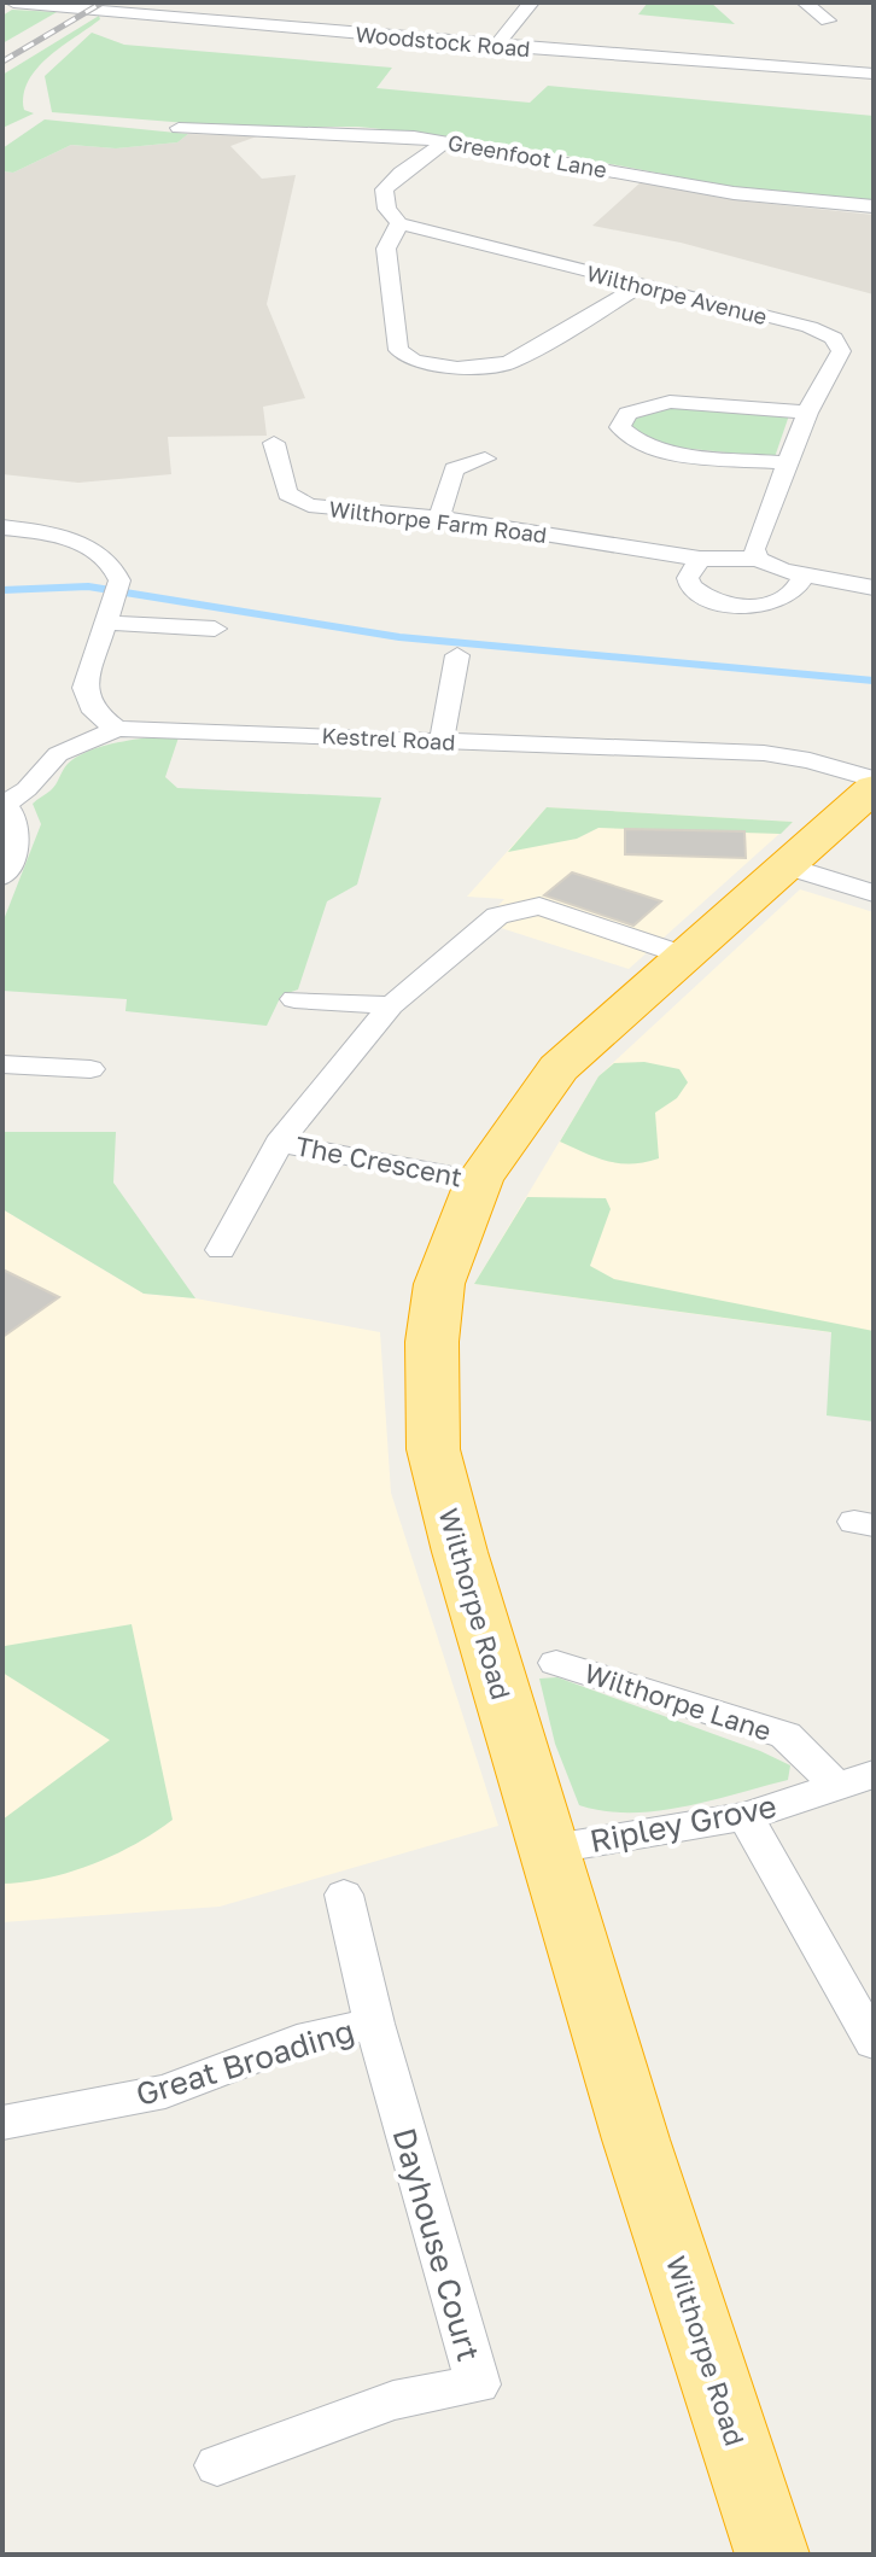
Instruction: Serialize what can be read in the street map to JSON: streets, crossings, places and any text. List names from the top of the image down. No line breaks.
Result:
{"streets":{"highway":["Wilthorpe Road"],"street":["Woodstock Road","Greenfoot Lane","Wilthorpe Avenue","Wilthorpe Farm Road","Kestrel Road","The Crescent","Wilthorpe Lane","Ripley Grove","Great Broading","Dayhouse Court"]},"crossings":[["The Crescent","Wilthorpe Road"],["Wilthorpe Road","Ripley Grove"],["Wilthorpe Lane","Ripley Grove"],["Great Broading","Dayhouse Court"]]}
